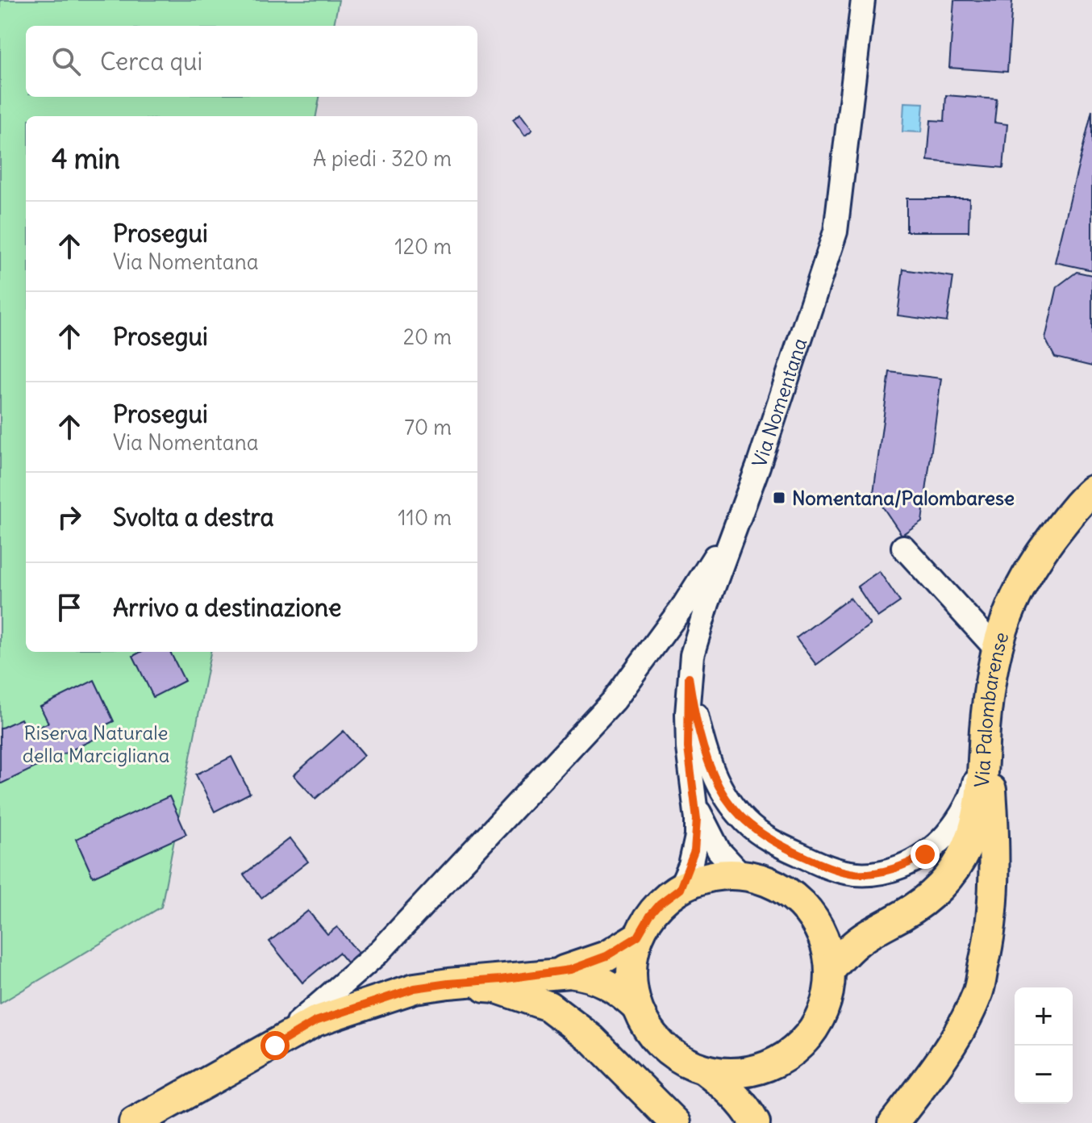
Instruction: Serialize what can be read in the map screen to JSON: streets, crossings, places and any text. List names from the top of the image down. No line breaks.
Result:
{"streets":{"main road":["Via Palombarense"],"street":["Via Nomentana"]},"crossings":[["Via Nomentana","Via Palombarense"]],"parks":["Riserva Naturale della Marcigliana"],"places":{"transit":["Nomentana/Palombarese"]},"page":{"search":"Cerca qui","heading":["4 min","A piedi · 320 m"],"list":[["Prosegui","Via Nomentana","120 m"],["Prosegui","20 m"],["Prosegui","Via Nomentana","70 m"],["Svolta a destra","110 m"],"Arrivo a destinazione"],"map_buttons":["+","−"]}}
